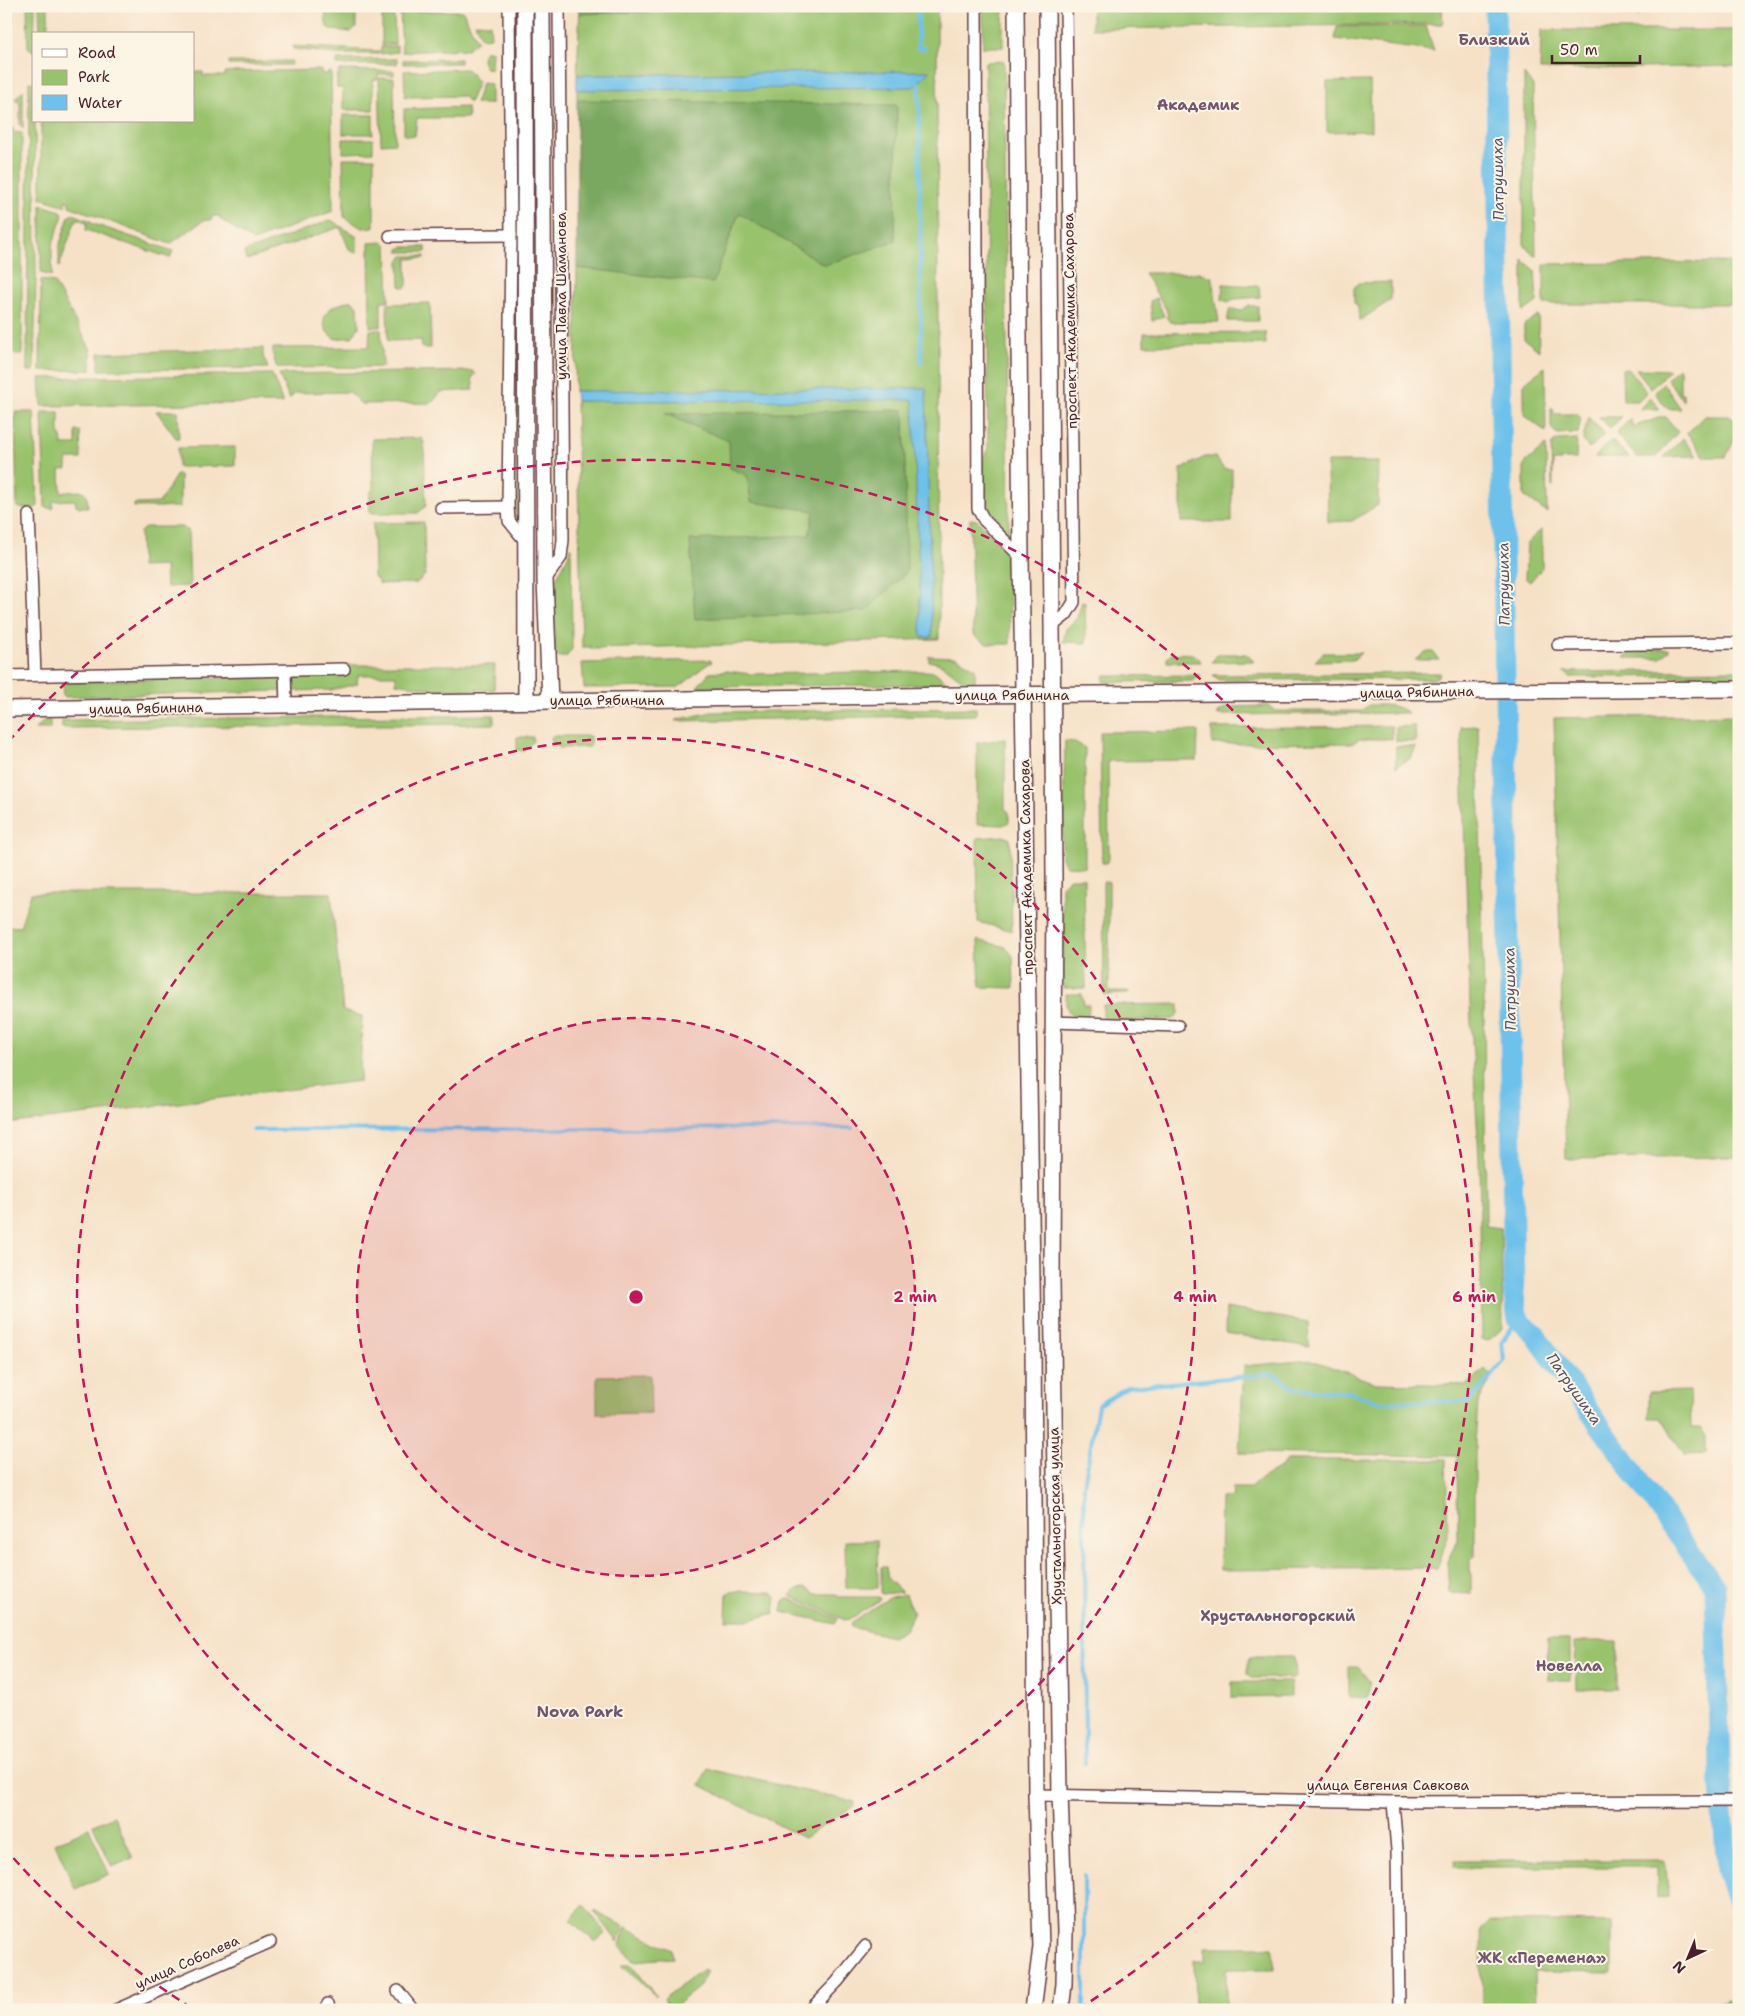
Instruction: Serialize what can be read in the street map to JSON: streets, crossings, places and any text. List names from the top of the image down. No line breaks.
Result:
{"streets":{"street":["улица Павла Шаманова","проспект Академика Сахарова","улица Рябинина","Хрустальногорская улица","улица Евгения Савкова","улица Соболева"]},"crossings":[["улица Павла Шаманова","улица Рябинина"],["проспект Академика Сахарова","улица Рябинина"],["проспект Академика Сахарова","Хрустальногорская улица"],["Хрустальногорская улица","улица Евгения Савкова"]],"districts":["Близкий","Академик","Хрустальногорский","Новелла","Nova Park","ЖК «Перемена»"],"water":["Патрушиха"],"legend":["Road","Park","Water"],"scale_bar":"50 m","north":"bottom left","rings":["2 min","4 min","6 min"]}
